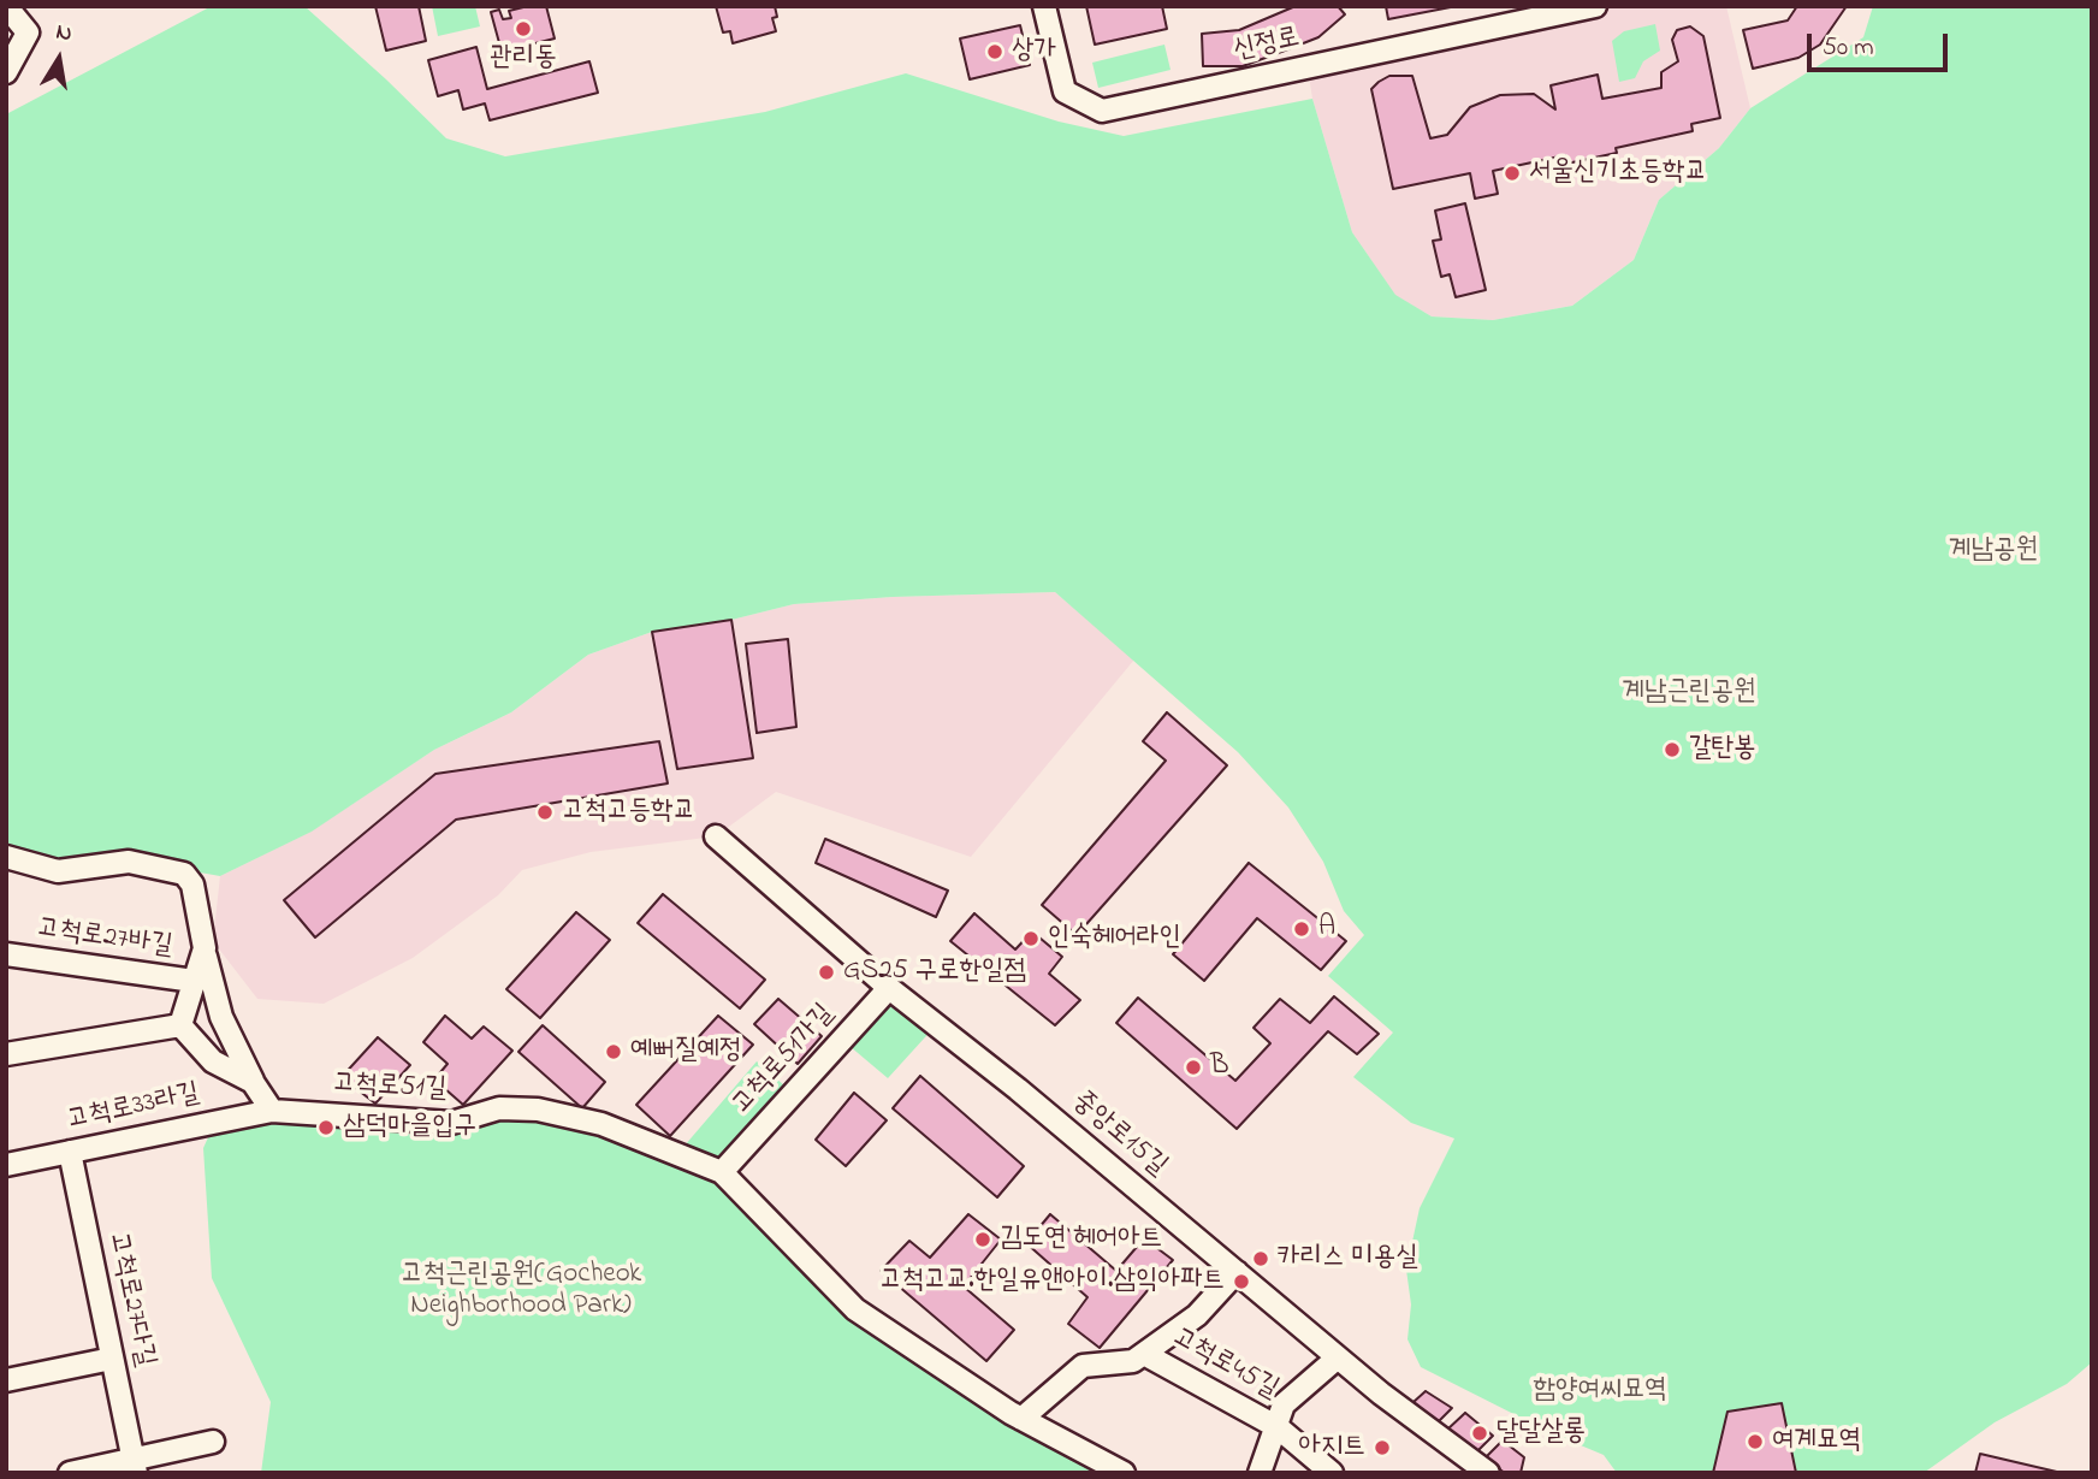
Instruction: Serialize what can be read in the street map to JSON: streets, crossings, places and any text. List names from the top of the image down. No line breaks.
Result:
{"streets":{"street":["신정로","고척로27바길","고척로51가길","고척로51길","고척로33라길","중앙로15길","고척로27다길","고척로45길"]},"crossings":[["고척로51가길","고척로51길"],["고척로51가길","중앙로15길"],["고척로51길","고척로33라길"],["고척로33라길","고척로27다길"],["중앙로15길","고척로45길"]],"parks":["계남공원","계남근린공원","고척근린공원(Gocheok Neighborhood Park)","함양여씨묘역"],"places":["관리동","상가","서울신기초등학교","갈탄봉","고척고등학교","A","인숙헤어라인","GS25 구로한일점","예뻐질예정","B","삼덕마을입구","김도연 헤어아트","카리스 미용실","고척고교.한일유앤아이.삼익아파트","달달살롱","여계묘역","아지트"],"scale_bar":"50 m","north":"top"}
